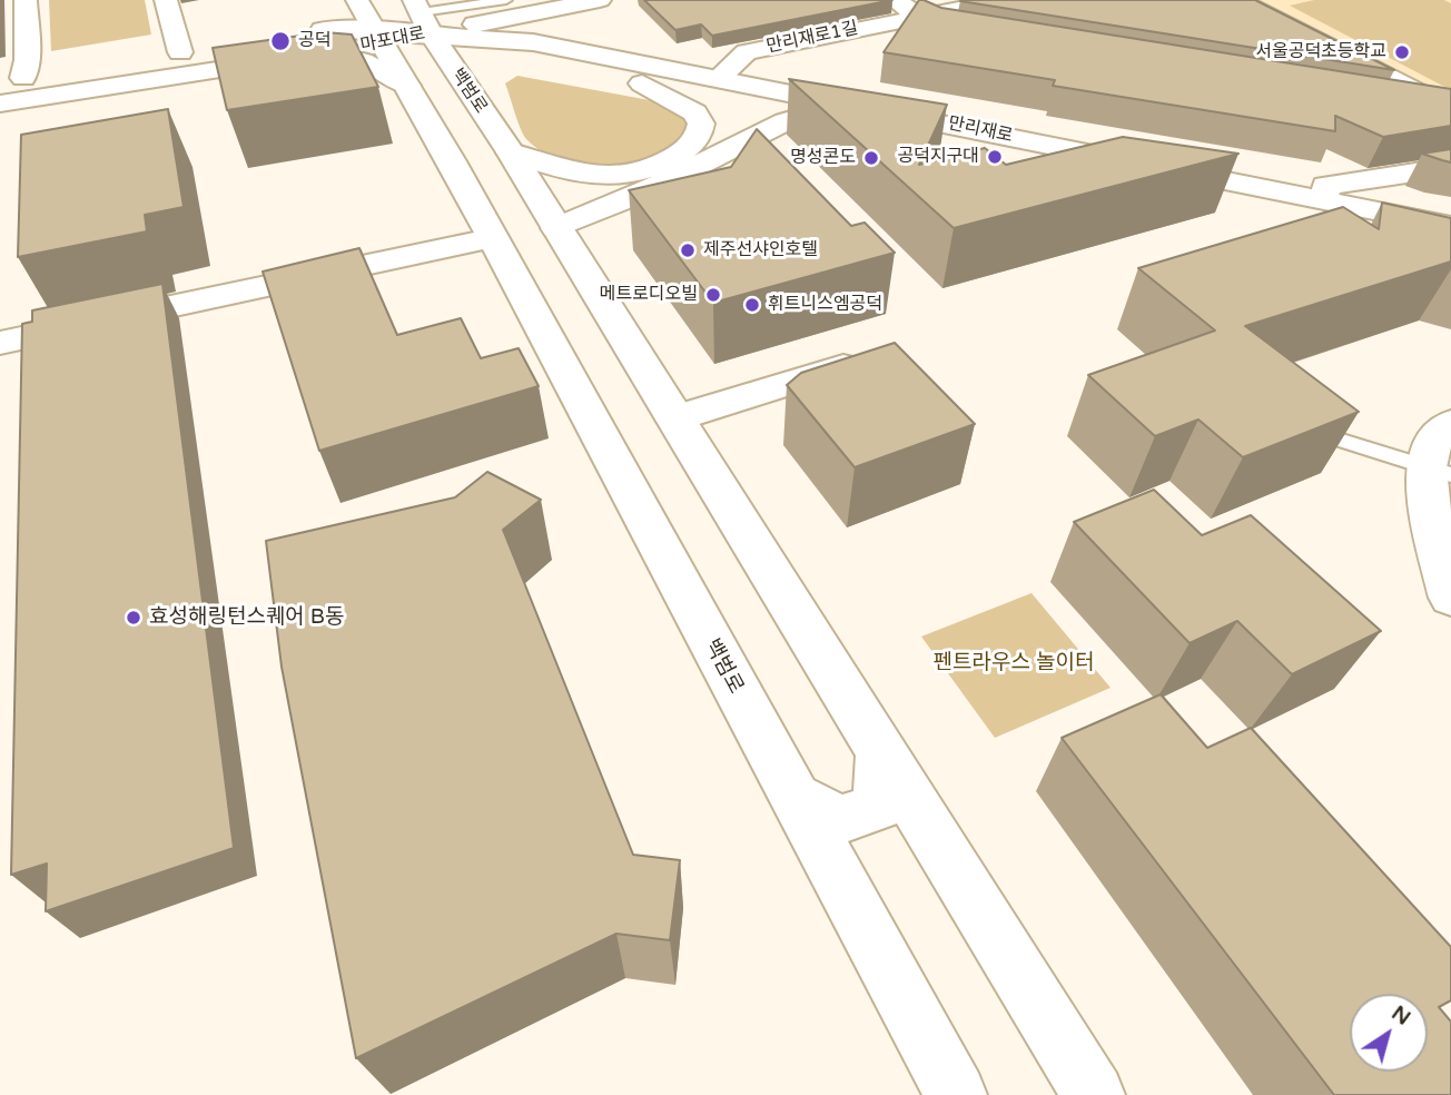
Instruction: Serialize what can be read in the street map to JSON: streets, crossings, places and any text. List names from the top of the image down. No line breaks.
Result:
{"streets":{"main road":["만리재로1길","마포대로","백범로","만리재로"]},"crossings":[["만리재로1길","만리재로"],["마포대로","백범로"],["마포대로","만리재로"],["백범로","만리재로"]],"parks":["펜트라우스 놀이터"],"places":["공덕","서울공덕초등학교","공덕지구대","명성콘도","제주선샤인호텔","메트로디오빌","휘트니스엠공덕","효성해링턴스퀘어 B동"],"north":"top right"}
